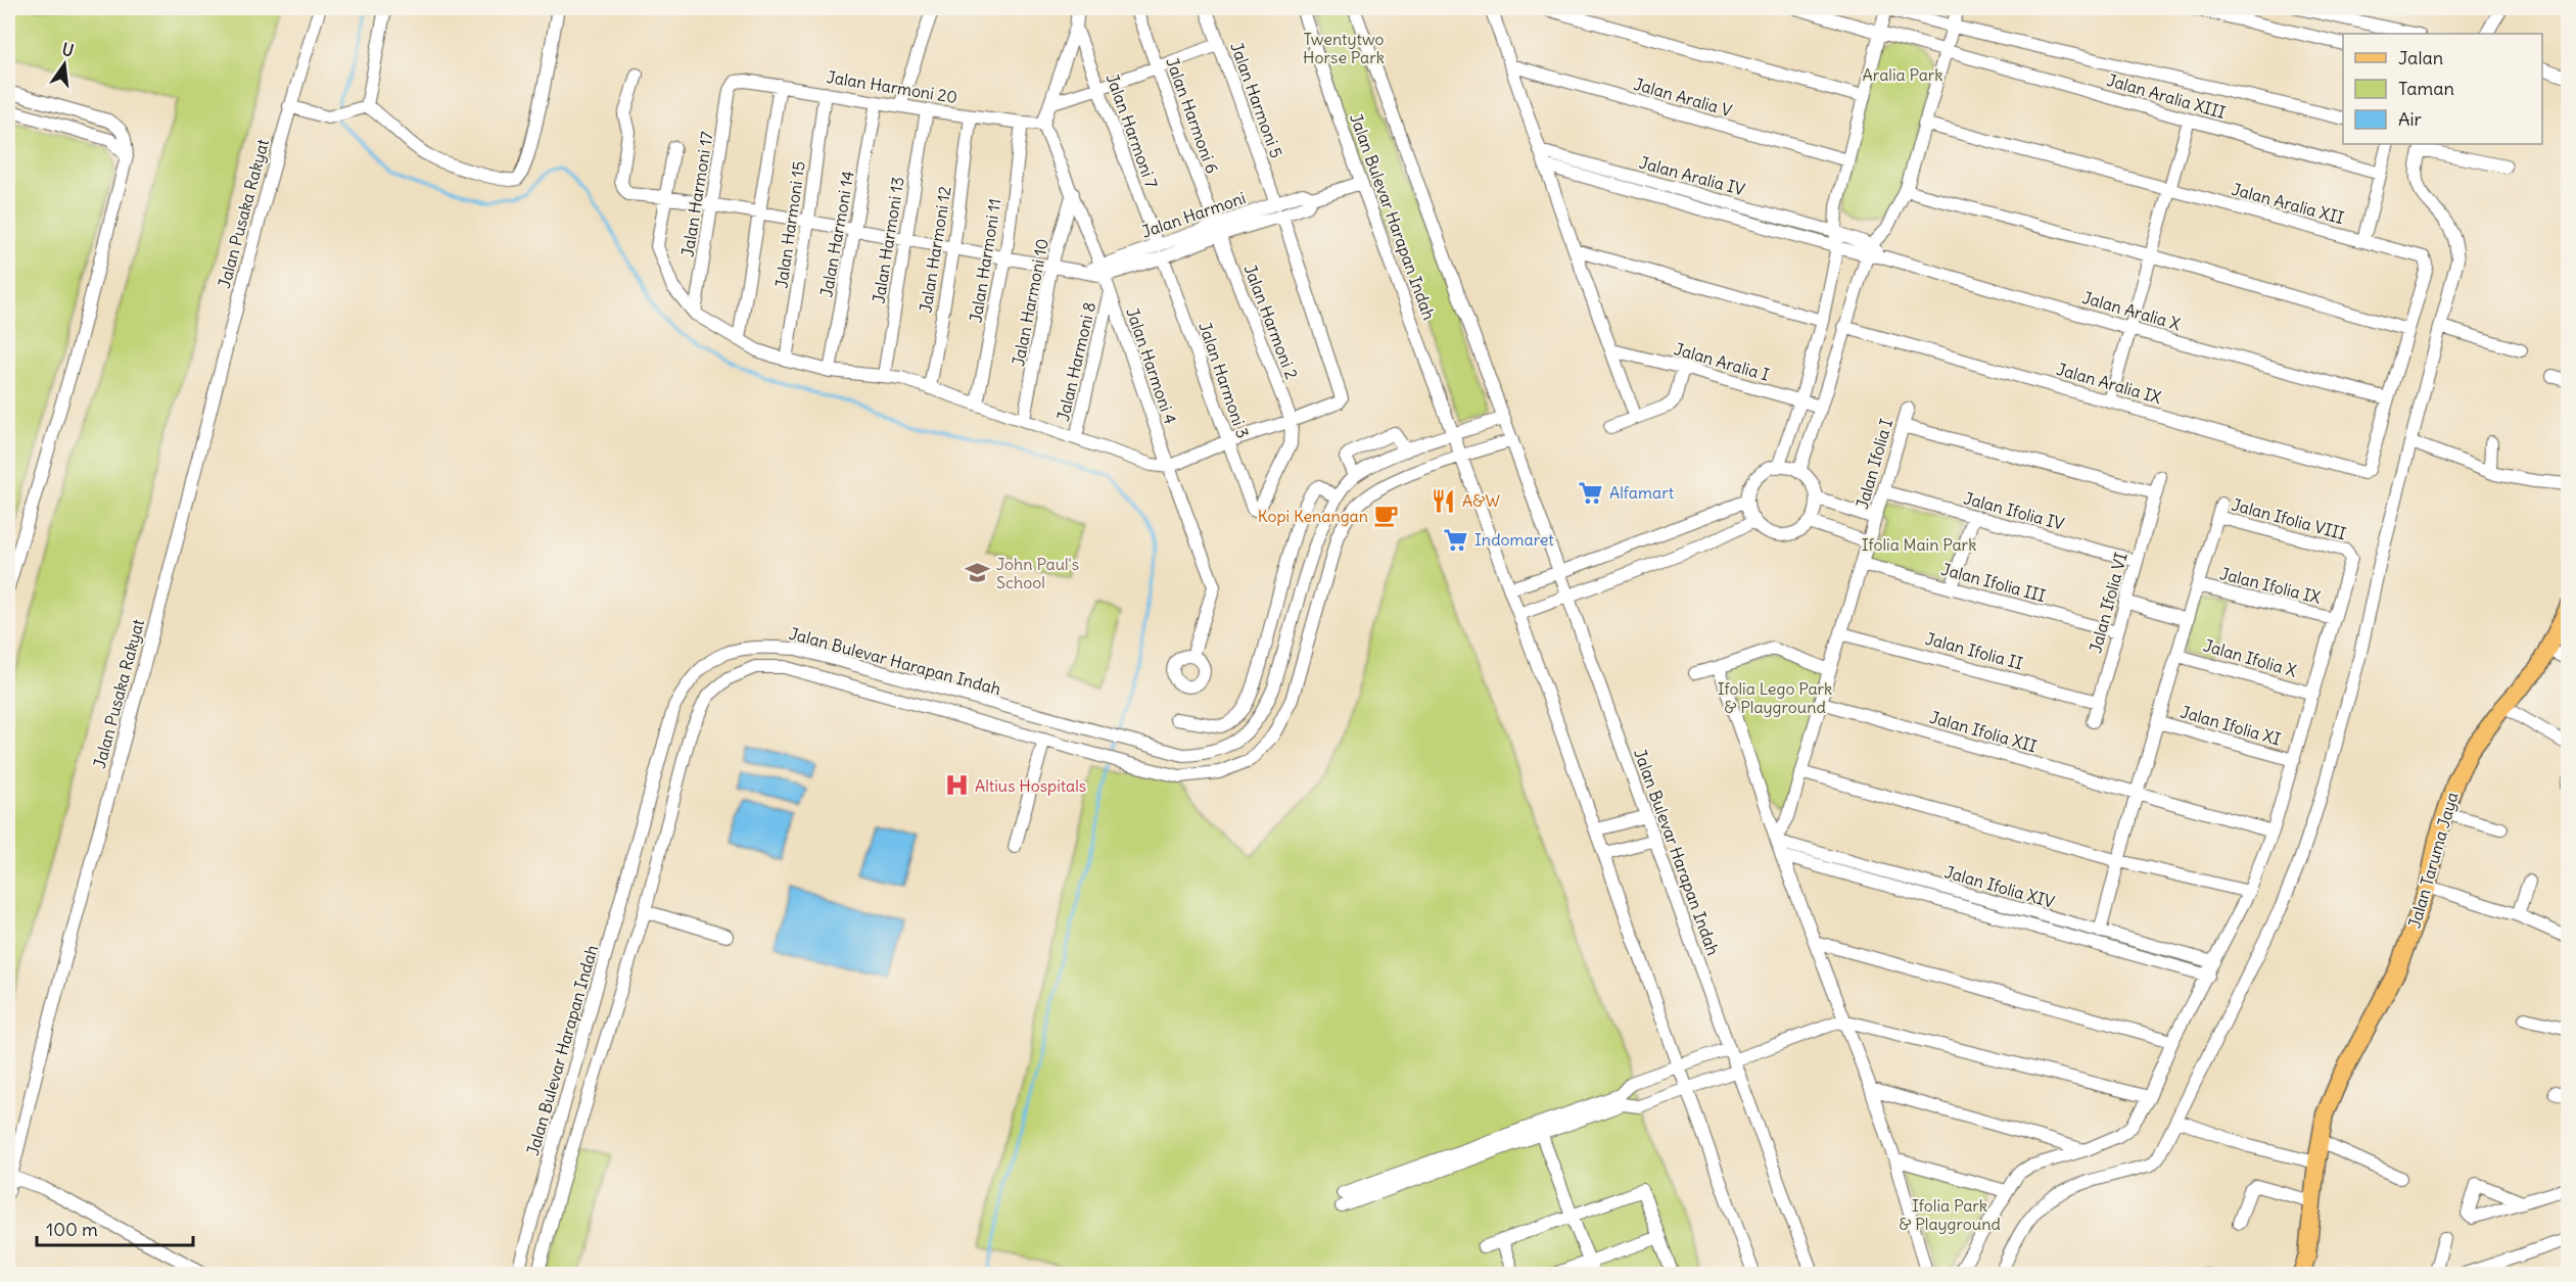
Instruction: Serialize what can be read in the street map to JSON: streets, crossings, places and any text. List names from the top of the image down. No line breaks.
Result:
{"streets":{"main road":["Jalan Taruma Jaya"],"street":["Jalan Harmoni 20","Jalan Aralia XIII","Jalan Aralia V","Jalan Harmoni 5","Jalan Harmoni 6","Jalan Harmoni 7","Jalan Aralia IV","Jalan Harmoni 17","Jalan Aralia XII","Jalan Pusaka Rakyat","Jalan Harmoni","Jalan Bulevar Harapan Indah","Jalan Harmoni 15","Jalan Harmoni 14","Jalan Harmoni 13","Jalan Harmoni 12","Jalan Harmoni 11","Jalan Harmoni 10","Jalan Aralia X","Jalan Harmoni 2","Jalan Harmoni 8","Jalan Aralia I","Jalan Harmoni 4","Jalan Harmoni 3","Jalan Aralia IX","Jalan Ifolia I","Jalan Ifolia IV","Jalan Ifolia VIII","Jalan Ifolia III","Jalan Ifolia IX","Jalan Ifolia VI","Jalan Ifolia II","Jalan Ifolia X","Jalan Ifolia XI","Jalan Ifolia XII","Jalan Ifolia XIV"]},"crossings":[["Jalan Harmoni 20","Jalan Harmoni 17"],["Jalan Harmoni 20","Jalan Harmoni 15"],["Jalan Harmoni 20","Jalan Harmoni 14"],["Jalan Harmoni 20","Jalan Harmoni 13"],["Jalan Harmoni 20","Jalan Harmoni 12"],["Jalan Harmoni 20","Jalan Harmoni 11"],["Jalan Harmoni 20","Jalan Harmoni 4"],["Jalan Harmoni 5","Jalan Harmoni"],["Jalan Harmoni 5","Jalan Harmoni 2"],["Jalan Harmoni 5","Jalan Harmoni 3"],["Jalan Harmoni 6","Jalan Harmoni"],["Jalan Harmoni 6","Jalan Harmoni 2"],["Jalan Harmoni 7","Jalan Harmoni"],["Jalan Harmoni 7","Jalan Harmoni 3"],["Jalan Aralia IV","Jalan Aralia X"],["Jalan Aralia XII","Jalan Aralia X"],["Jalan Aralia XII","Jalan Aralia IX"],["Jalan Harmoni","Jalan Bulevar Harapan Indah"],["Jalan Harmoni","Jalan Harmoni 10"],["Jalan Harmoni","Jalan Harmoni 2"],["Jalan Harmoni","Jalan Harmoni 4"],["Jalan Harmoni","Jalan Harmoni 3"],["Jalan Harmoni 10","Jalan Harmoni 4"],["Jalan Harmoni 2","Jalan Harmoni 3"],["Jalan Harmoni 8","Jalan Harmoni 4"],["Jalan Ifolia I","Jalan Ifolia IV"],["Jalan Ifolia I","Jalan Ifolia III"],["Jalan Ifolia I","Jalan Ifolia II"],["Jalan Ifolia I","Jalan Ifolia XII"],["Jalan Ifolia I","Jalan Ifolia XIV"],["Jalan Ifolia IV","Jalan Ifolia VI"],["Jalan Ifolia VIII","Jalan Ifolia IX"],["Jalan Ifolia III","Jalan Ifolia VI"],["Jalan Ifolia VI","Jalan Ifolia II"]],"parks":["Twentytwo Horse Park","Aralia Park","Ifolia Main Park","Ifolia Lego Park & Playground","Ifolia Park & Playground"],"places":{"supermarket":["Alfamart","Indomaret"],"restaurant":["A&W"],"cafe":["Kopi Kenangan"],"school or university":["John Paul's School"],"hospital":["Altius Hospitals"]},"legend":["Jalan","Taman","Air"],"scale_bar":"100 m","north":"top"}
